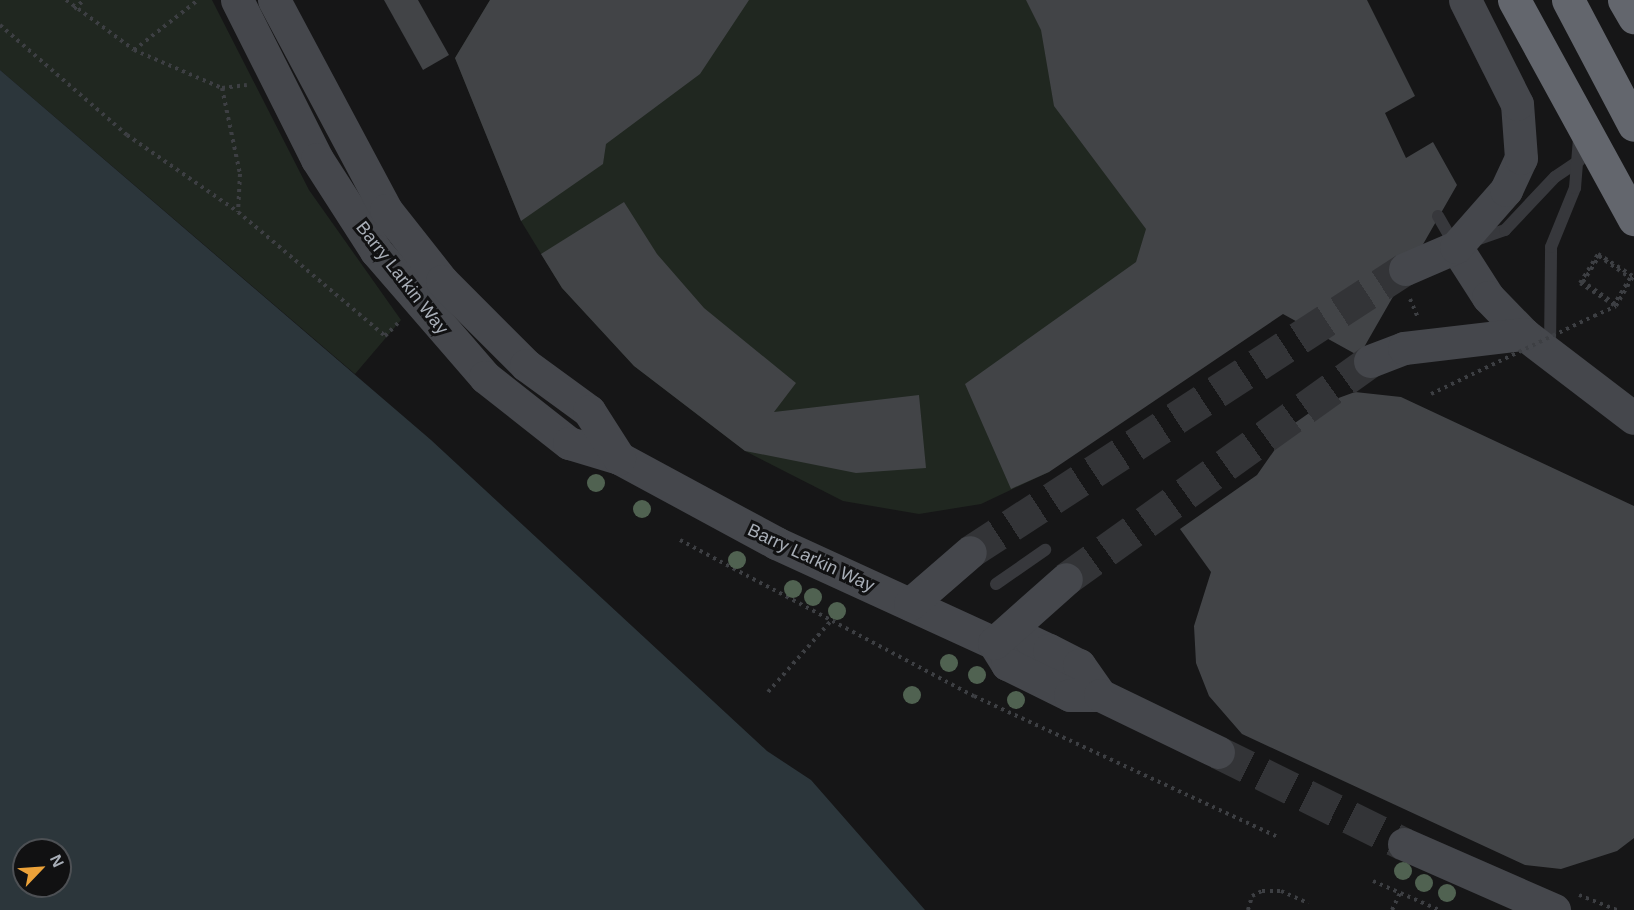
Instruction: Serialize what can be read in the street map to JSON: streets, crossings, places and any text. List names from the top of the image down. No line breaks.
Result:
{"streets":{"main road":["Barry Larkin Way"]},"north":"top right"}
